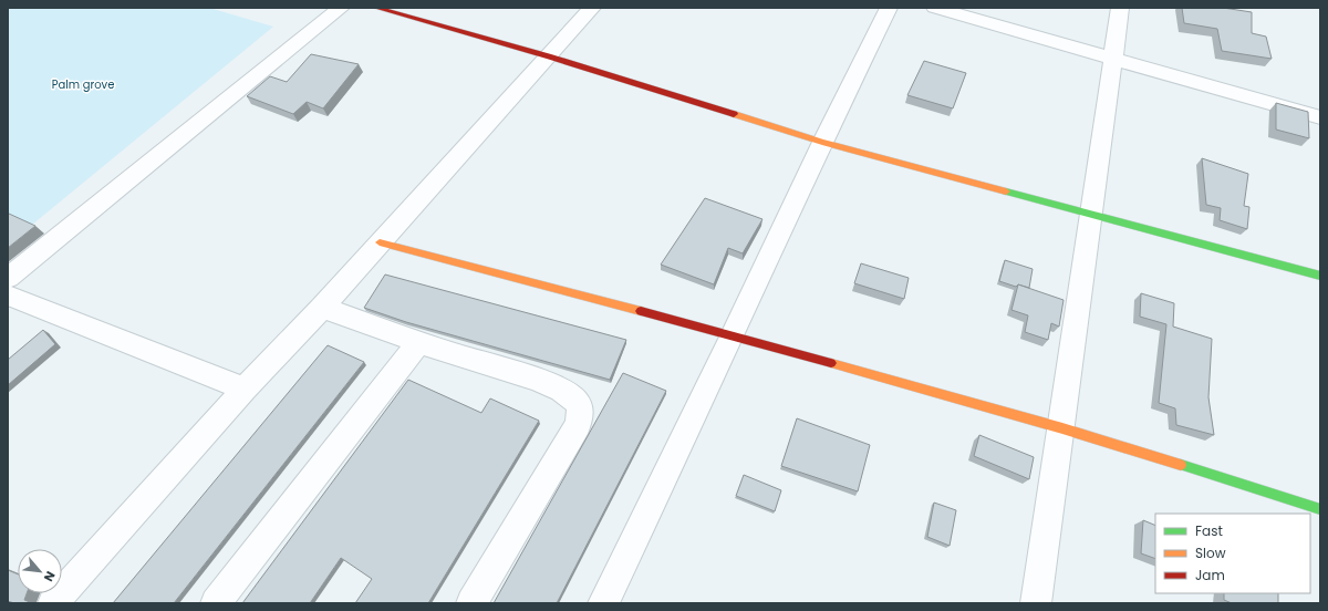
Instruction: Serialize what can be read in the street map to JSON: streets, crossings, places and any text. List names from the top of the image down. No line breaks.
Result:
{"parks":["Palm grove"],"legend":["Fast","Slow","Jam"],"north":"bottom right"}
